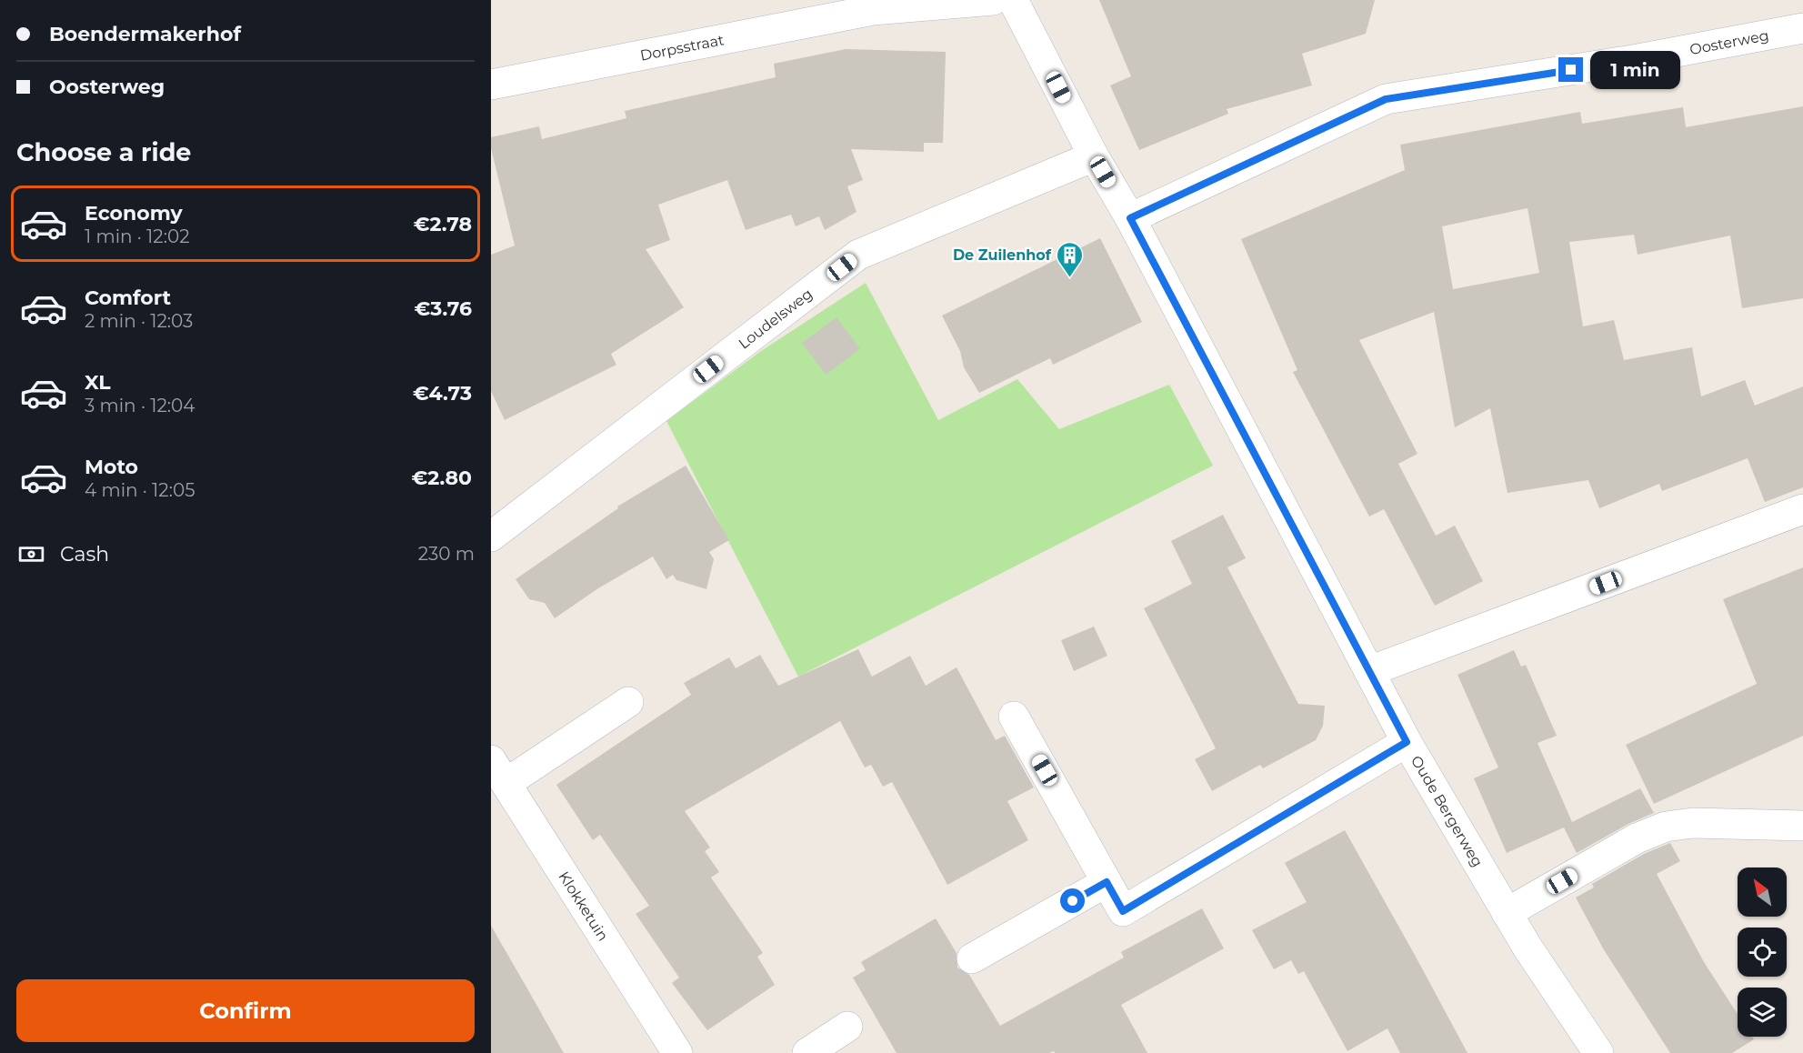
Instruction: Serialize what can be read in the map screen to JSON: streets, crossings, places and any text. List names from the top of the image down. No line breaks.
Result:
{"streets":{"street":["Oosterweg","Dorpsstraat","Loudelsweg","Oude Bergerweg","Klokketuin"]},"crossings":[["Oosterweg","Oude Bergerweg"],["Loudelsweg","Oude Bergerweg"]],"places":{"building":["De Zuilenhof"]},"north":"top left","page":{"banner":["Boendermakerhof","Oosterweg"],"bubble":"1 min","heading":"Choose a ride","list":[{"name":"Economy","note":"1 min · 12:02","value":"€2.78"},{"name":"Comfort","note":"2 min · 12:03","value":"€3.76"},{"name":"XL","note":"3 min · 12:04","value":"€4.73"},{"name":"Moto","note":"4 min · 12:05","value":"€2.80"}],"pay":["Cash","230 m"],"buttons":"Confirm"}}
